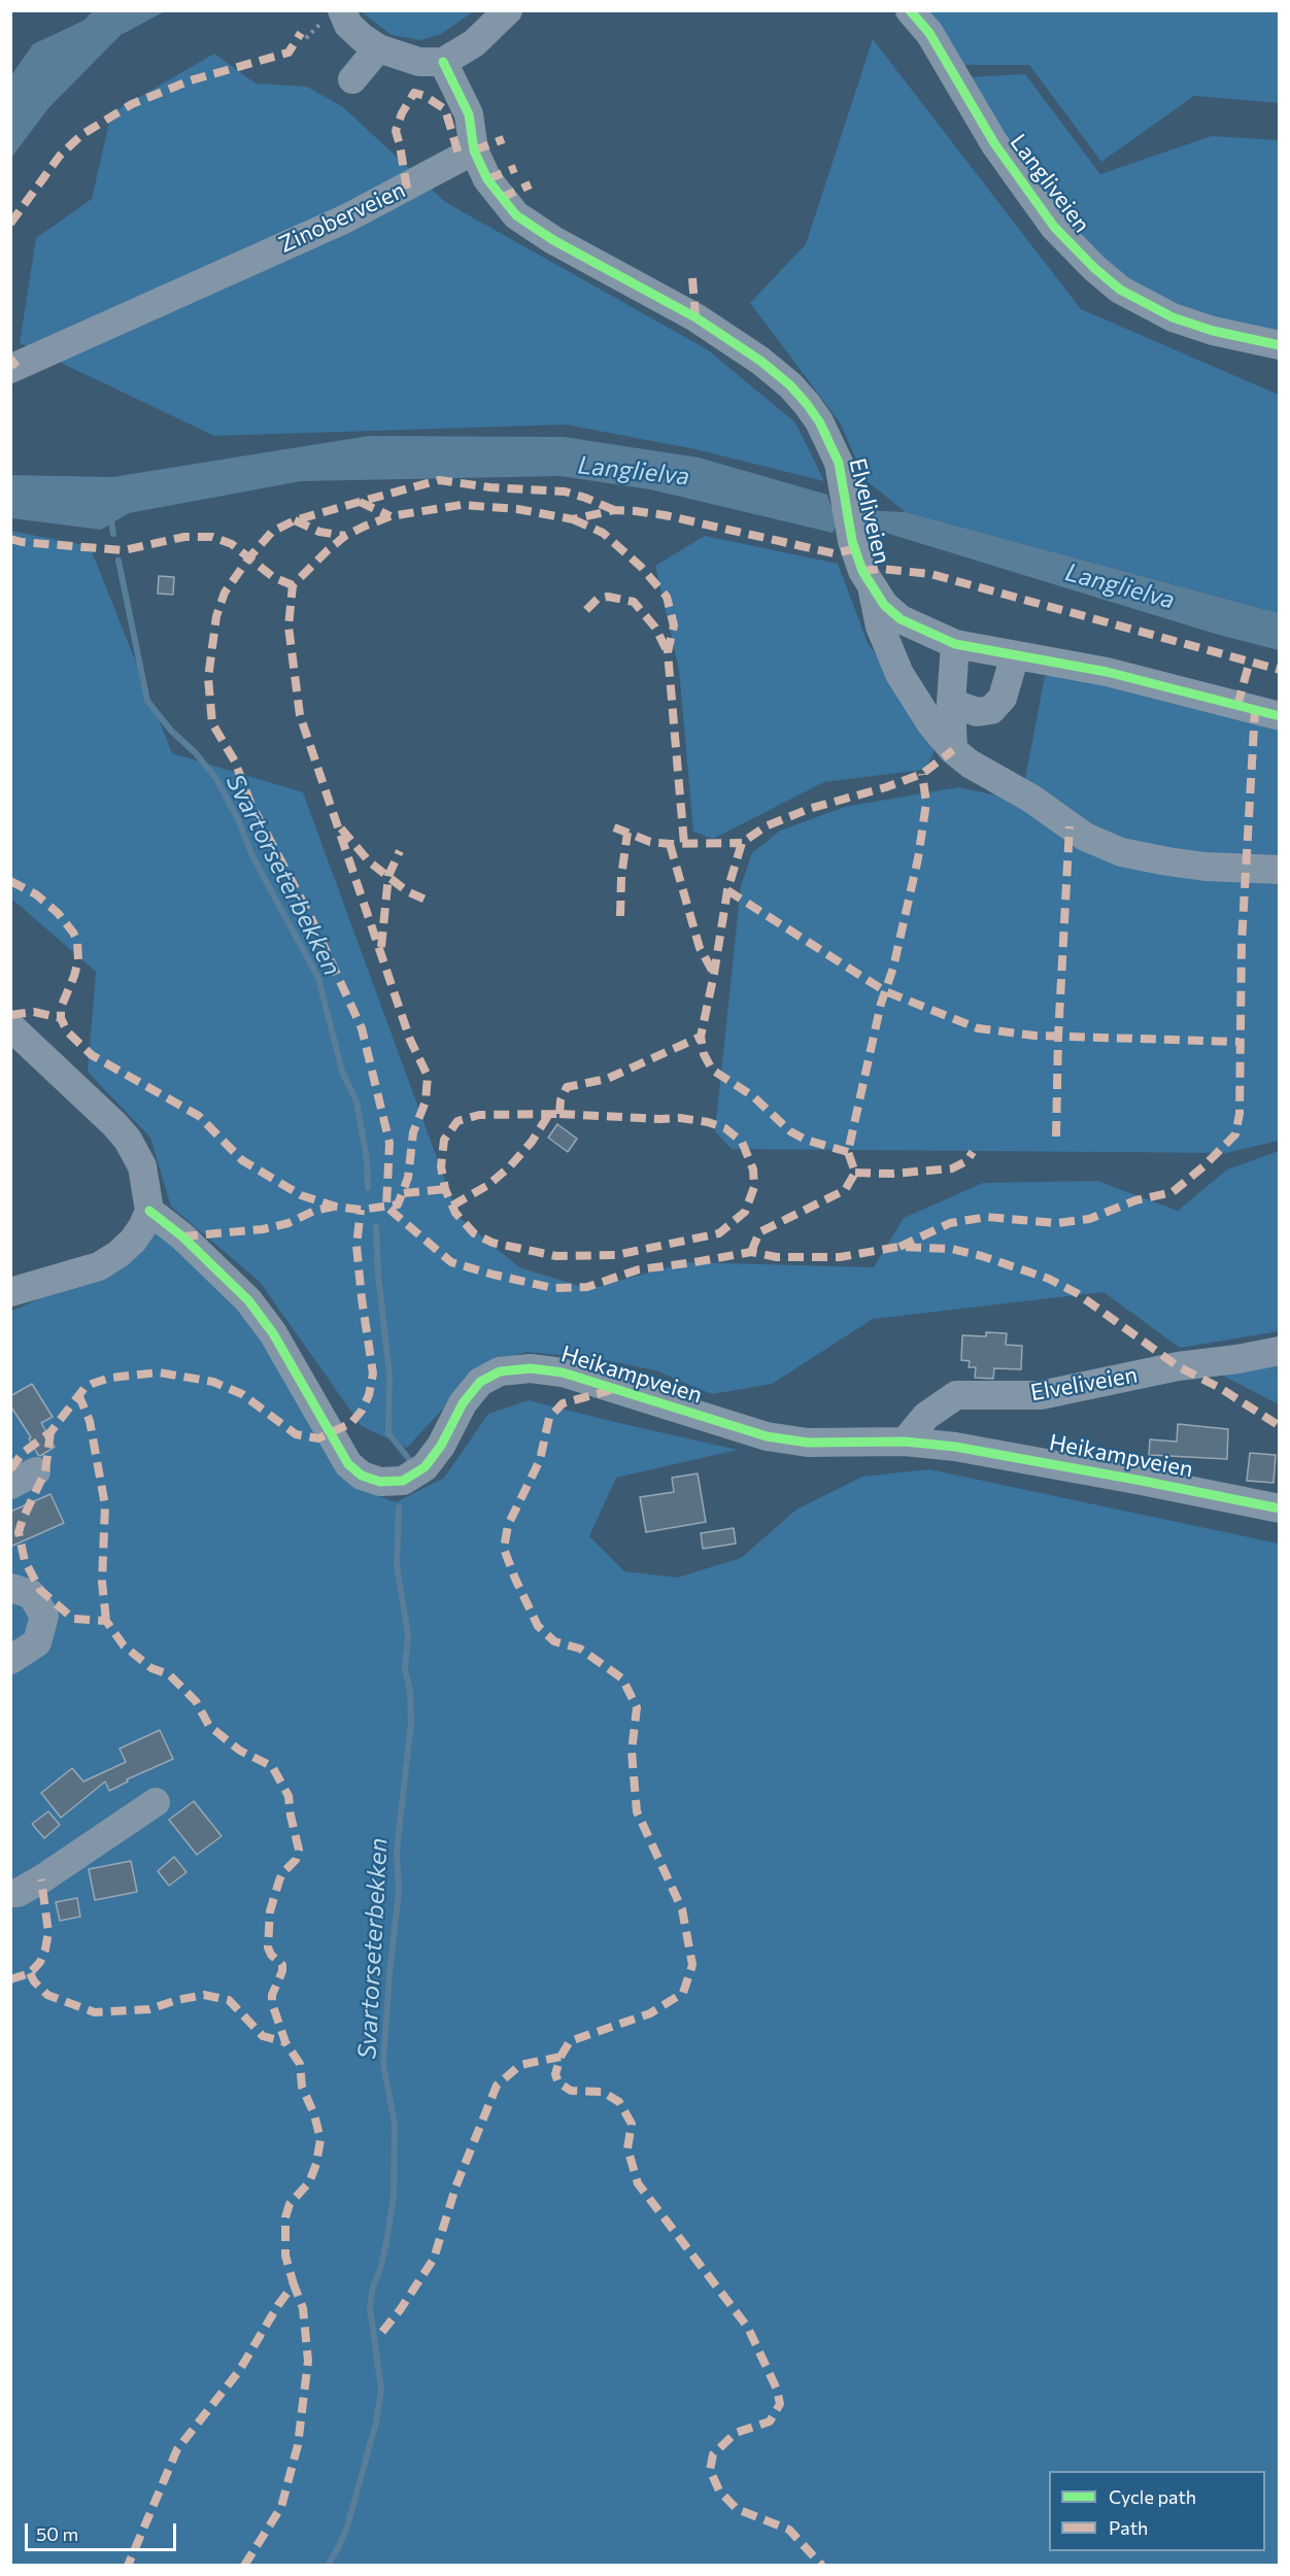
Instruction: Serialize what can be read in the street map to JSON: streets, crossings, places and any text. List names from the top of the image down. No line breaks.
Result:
{"streets":{"street":["Langliveien","Zinoberveien","Elveliveien","Heikampveien"]},"crossings":[["Zinoberveien","Elveliveien"],["Elveliveien","Heikampveien"]],"water":["Langlielva","Svartorseterbekken"],"legend":["Cycle path","Path"],"scale_bar":"50 m"}
